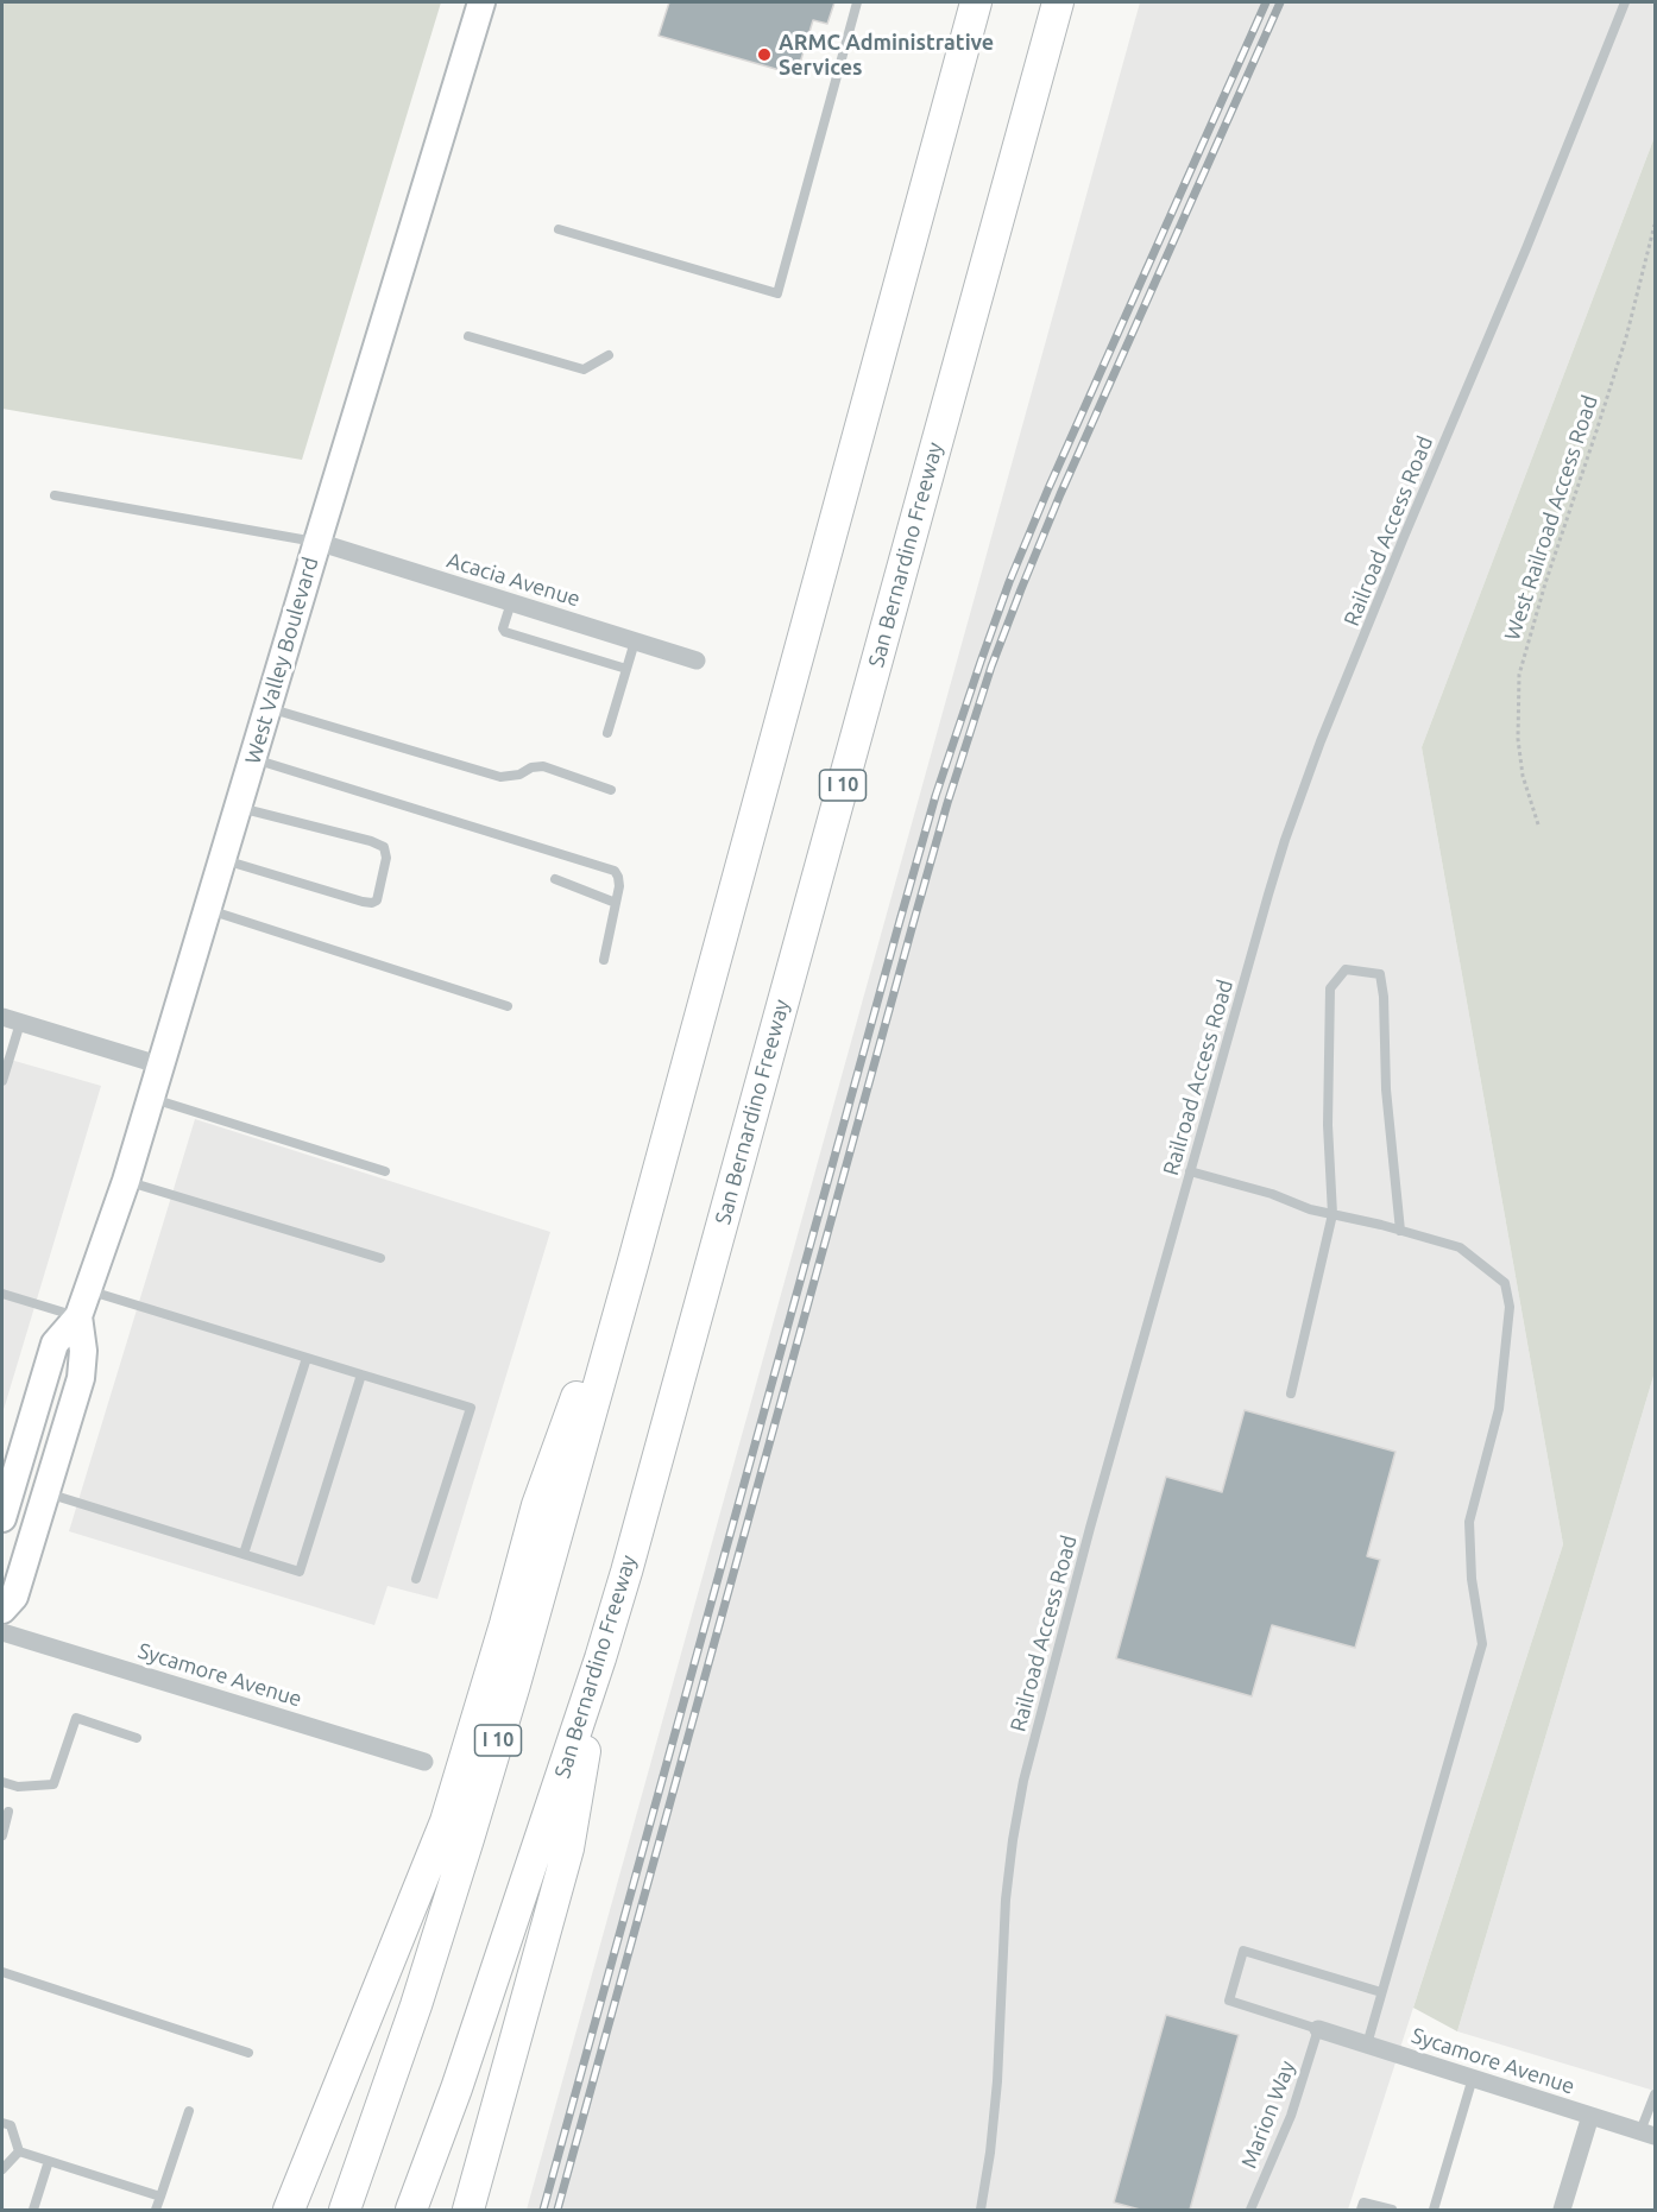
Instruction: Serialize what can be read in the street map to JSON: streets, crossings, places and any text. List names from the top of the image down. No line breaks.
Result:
{"streets":{"highway":["San Bernardino Freeway","I 10"],"main road":["West Valley Boulevard"],"street":["Acacia Avenue","Sycamore Avenue"],"lane":["Railroad Access Road","Marion Way"],"path":["West Railroad Access Road"]},"crossings":[["Acacia Avenue","West Valley Boulevard"],["Sycamore Avenue","Marion Way"]],"places":["ARMC Administrative Services"]}
